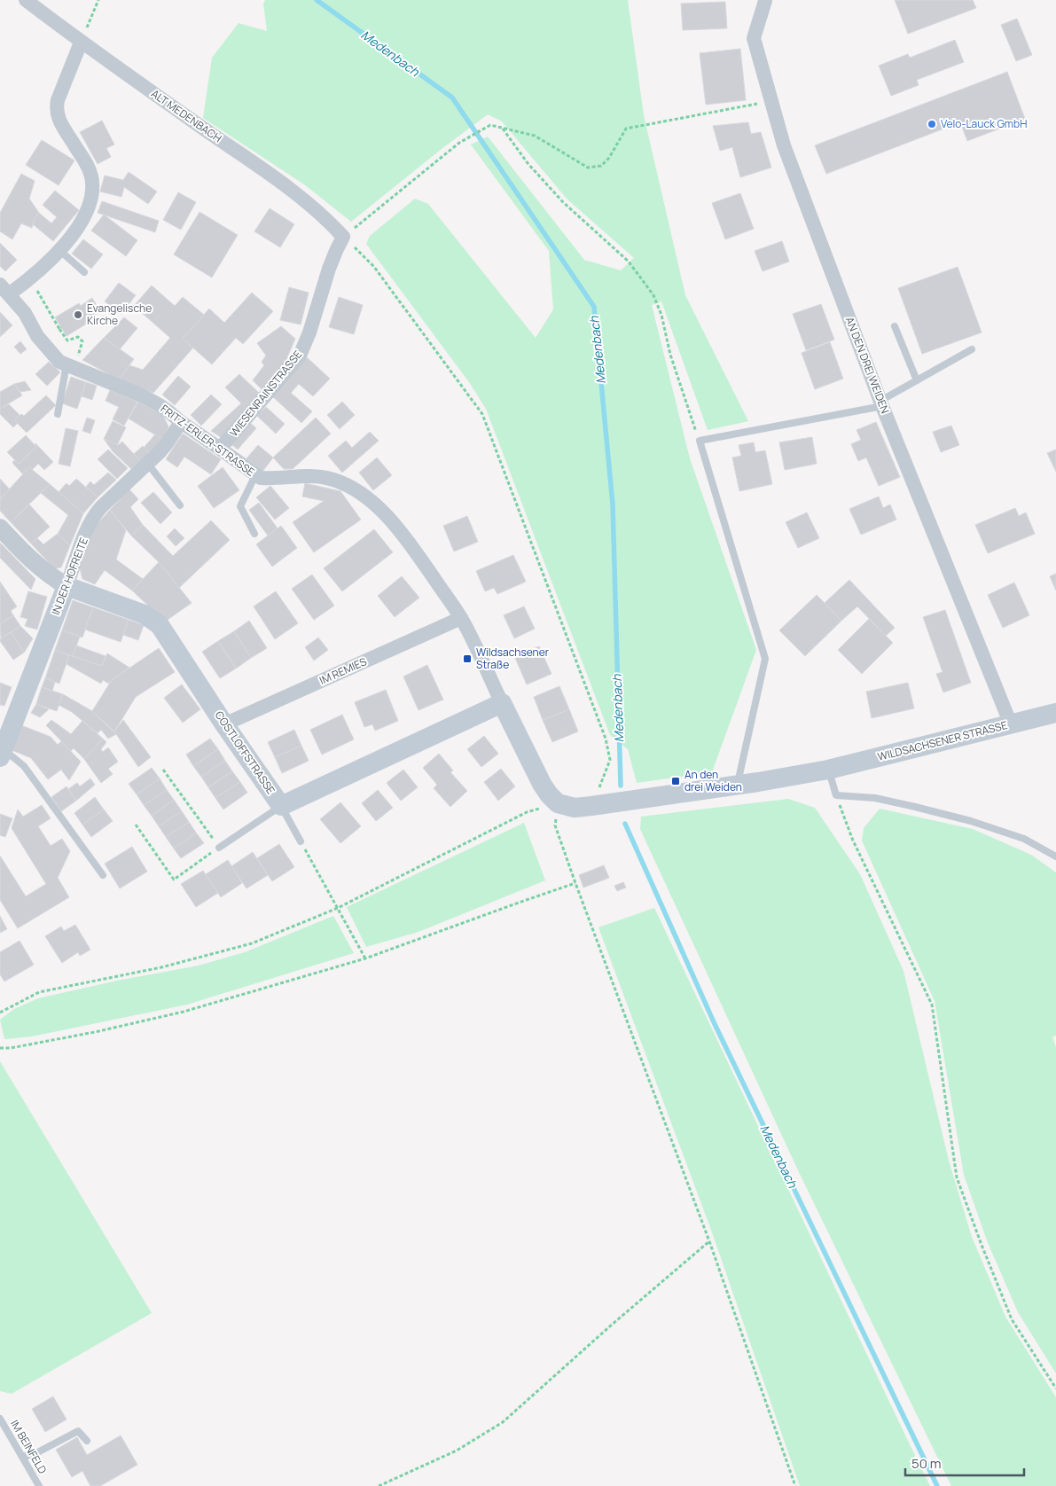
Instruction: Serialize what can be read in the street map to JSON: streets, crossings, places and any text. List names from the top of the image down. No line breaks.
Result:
{"streets":{"main road":["IN DER HOFREITE","WILDSACHSENER STRASSE","COSTLOFFSTRASSE"],"street":["ALT MEDENBACH","AN DEN DREI WEIDEN","WIESENRAINSTRASSE","FRITZ-ERLER-STRASSE","IM REMIES"],"lane":["IM BEINFELD"]},"crossings":[["ALT MEDENBACH","WIESENRAINSTRASSE"],["AN DEN DREI WEIDEN","WILDSACHSENER STRASSE"],["WIESENRAINSTRASSE","FRITZ-ERLER-STRASSE"],["FRITZ-ERLER-STRASSE","IN DER HOFREITE"],["FRITZ-ERLER-STRASSE","IM REMIES"],["IN DER HOFREITE","COSTLOFFSTRASSE"],["IM REMIES","COSTLOFFSTRASSE"]],"water":["Medenbach"],"places":{"other":["Velo-Lauck GmbH","Evangelische Kirche"],"transit":["Wildsachsener Straße","An den drei Weiden"]},"scale_bar":"50 m"}
